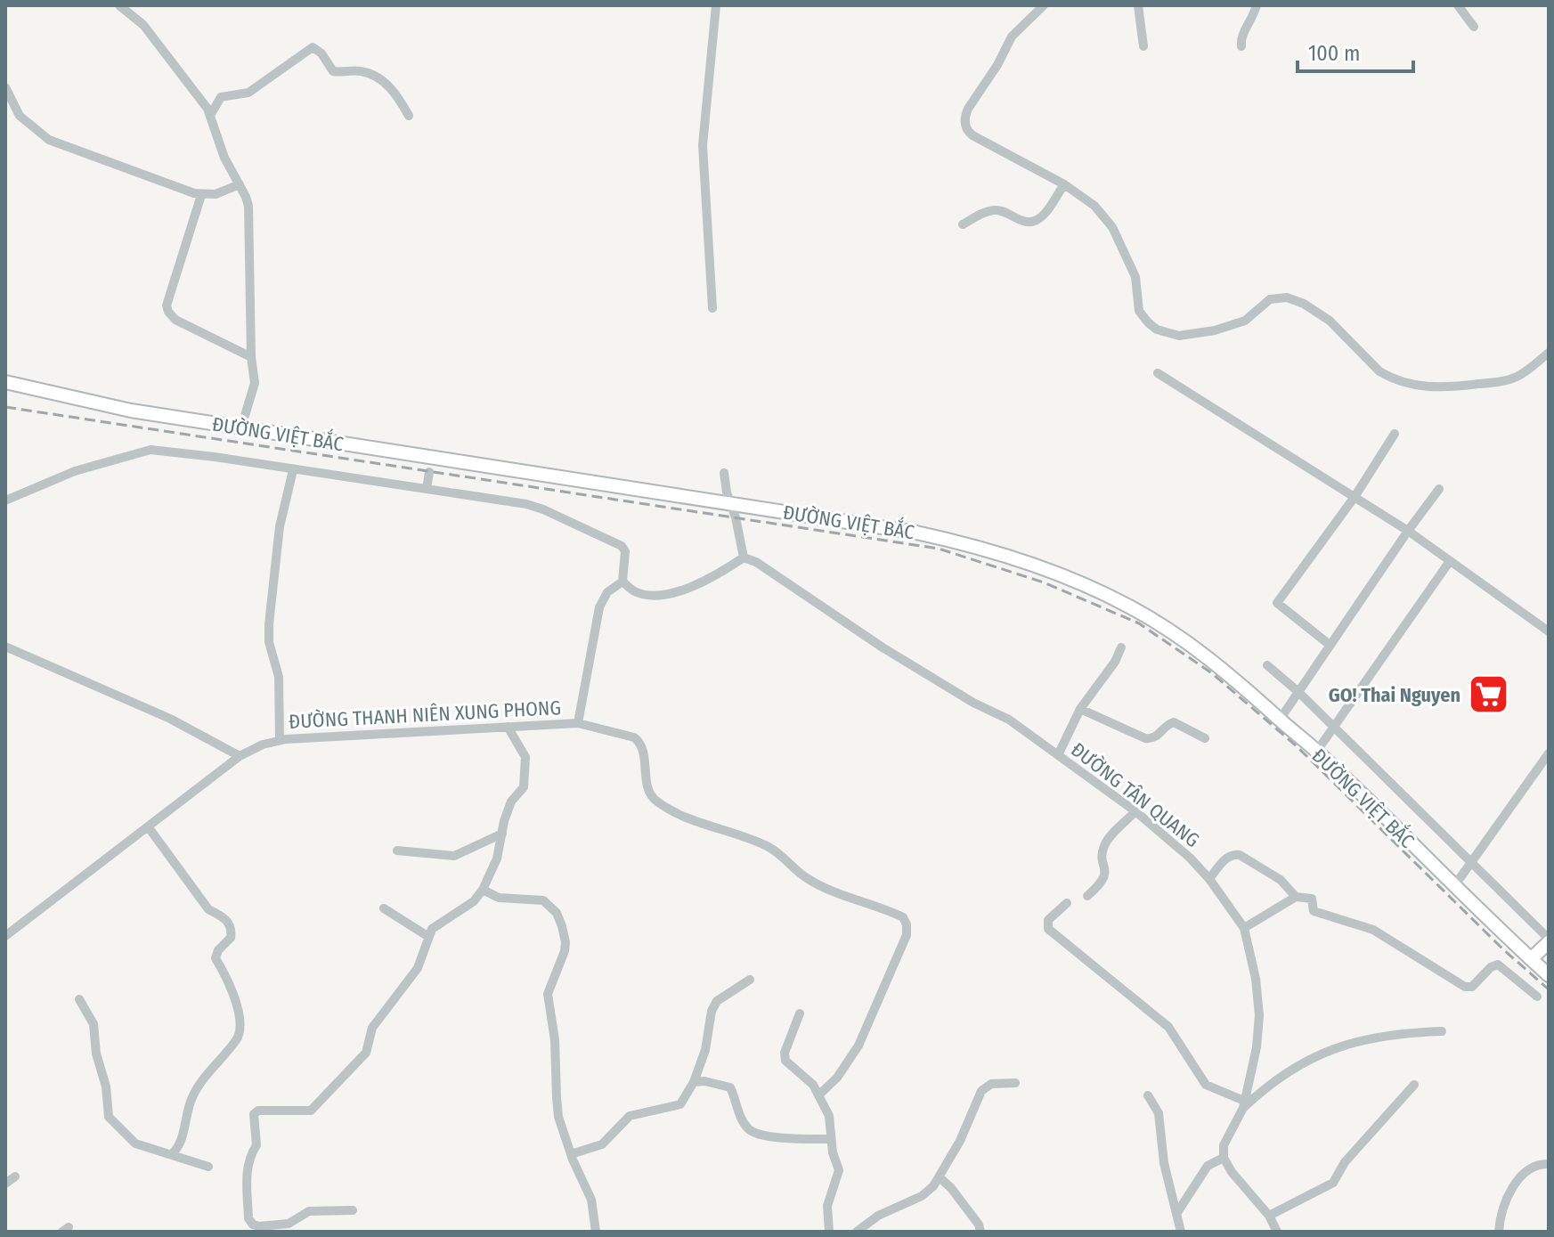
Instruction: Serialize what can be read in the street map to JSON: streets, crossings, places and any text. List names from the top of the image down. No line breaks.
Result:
{"streets":{"main road":["ĐƯỜNG VIỆT BẮC"],"street":["ĐƯỜNG THANH NIÊN XUNG PHONG","ĐƯỜNG TÂN QUANG"]},"places":{"supermarket":["GO! Thai Nguyen"]},"scale_bar":"100 m"}
